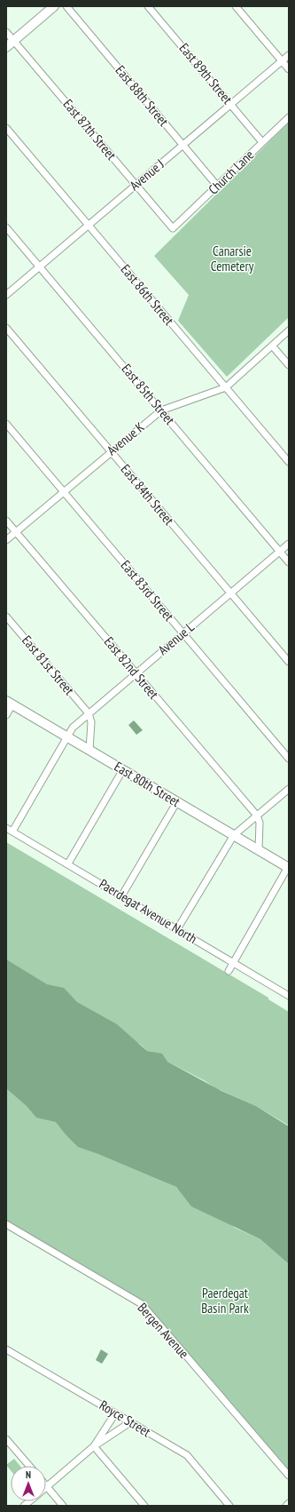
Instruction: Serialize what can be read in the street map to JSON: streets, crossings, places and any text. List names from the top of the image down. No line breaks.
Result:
{"streets":{"street":["East 89th Street","East 88th Street","East 87th Street","Church Lane","Avenue J","East 86th Street","East 85th Street","Avenue K","East 84th Street","East 83rd Street","Avenue L","East 81st Street","East 82nd Street","East 80th Street","Paerdegat Avenue North","Bergen Avenue","Royce Street"]},"crossings":[["East 89th Street","Church Lane"],["East 89th Street","Avenue J"],["East 88th Street","Church Lane"],["East 88th Street","Avenue J"],["East 87th Street","Church Lane"],["East 87th Street","Avenue J"],["Avenue J","East 86th Street"],["Avenue J","East 85th Street"],["East 86th Street","Avenue K"],["East 85th Street","Avenue K"],["East 85th Street","Avenue L"],["Avenue K","East 84th Street"],["Avenue K","East 83rd Street"],["Avenue K","East 82nd Street"],["East 84th Street","Avenue L"],["East 83rd Street","Avenue L"],["Avenue L","East 81st Street"],["Avenue L","East 82nd Street"],["Avenue L","East 80th Street"],["Avenue L","Paerdegat Avenue North"]],"parks":["Canarsie Cemetery","Paerdegat Basin Park"],"north":"top"}
